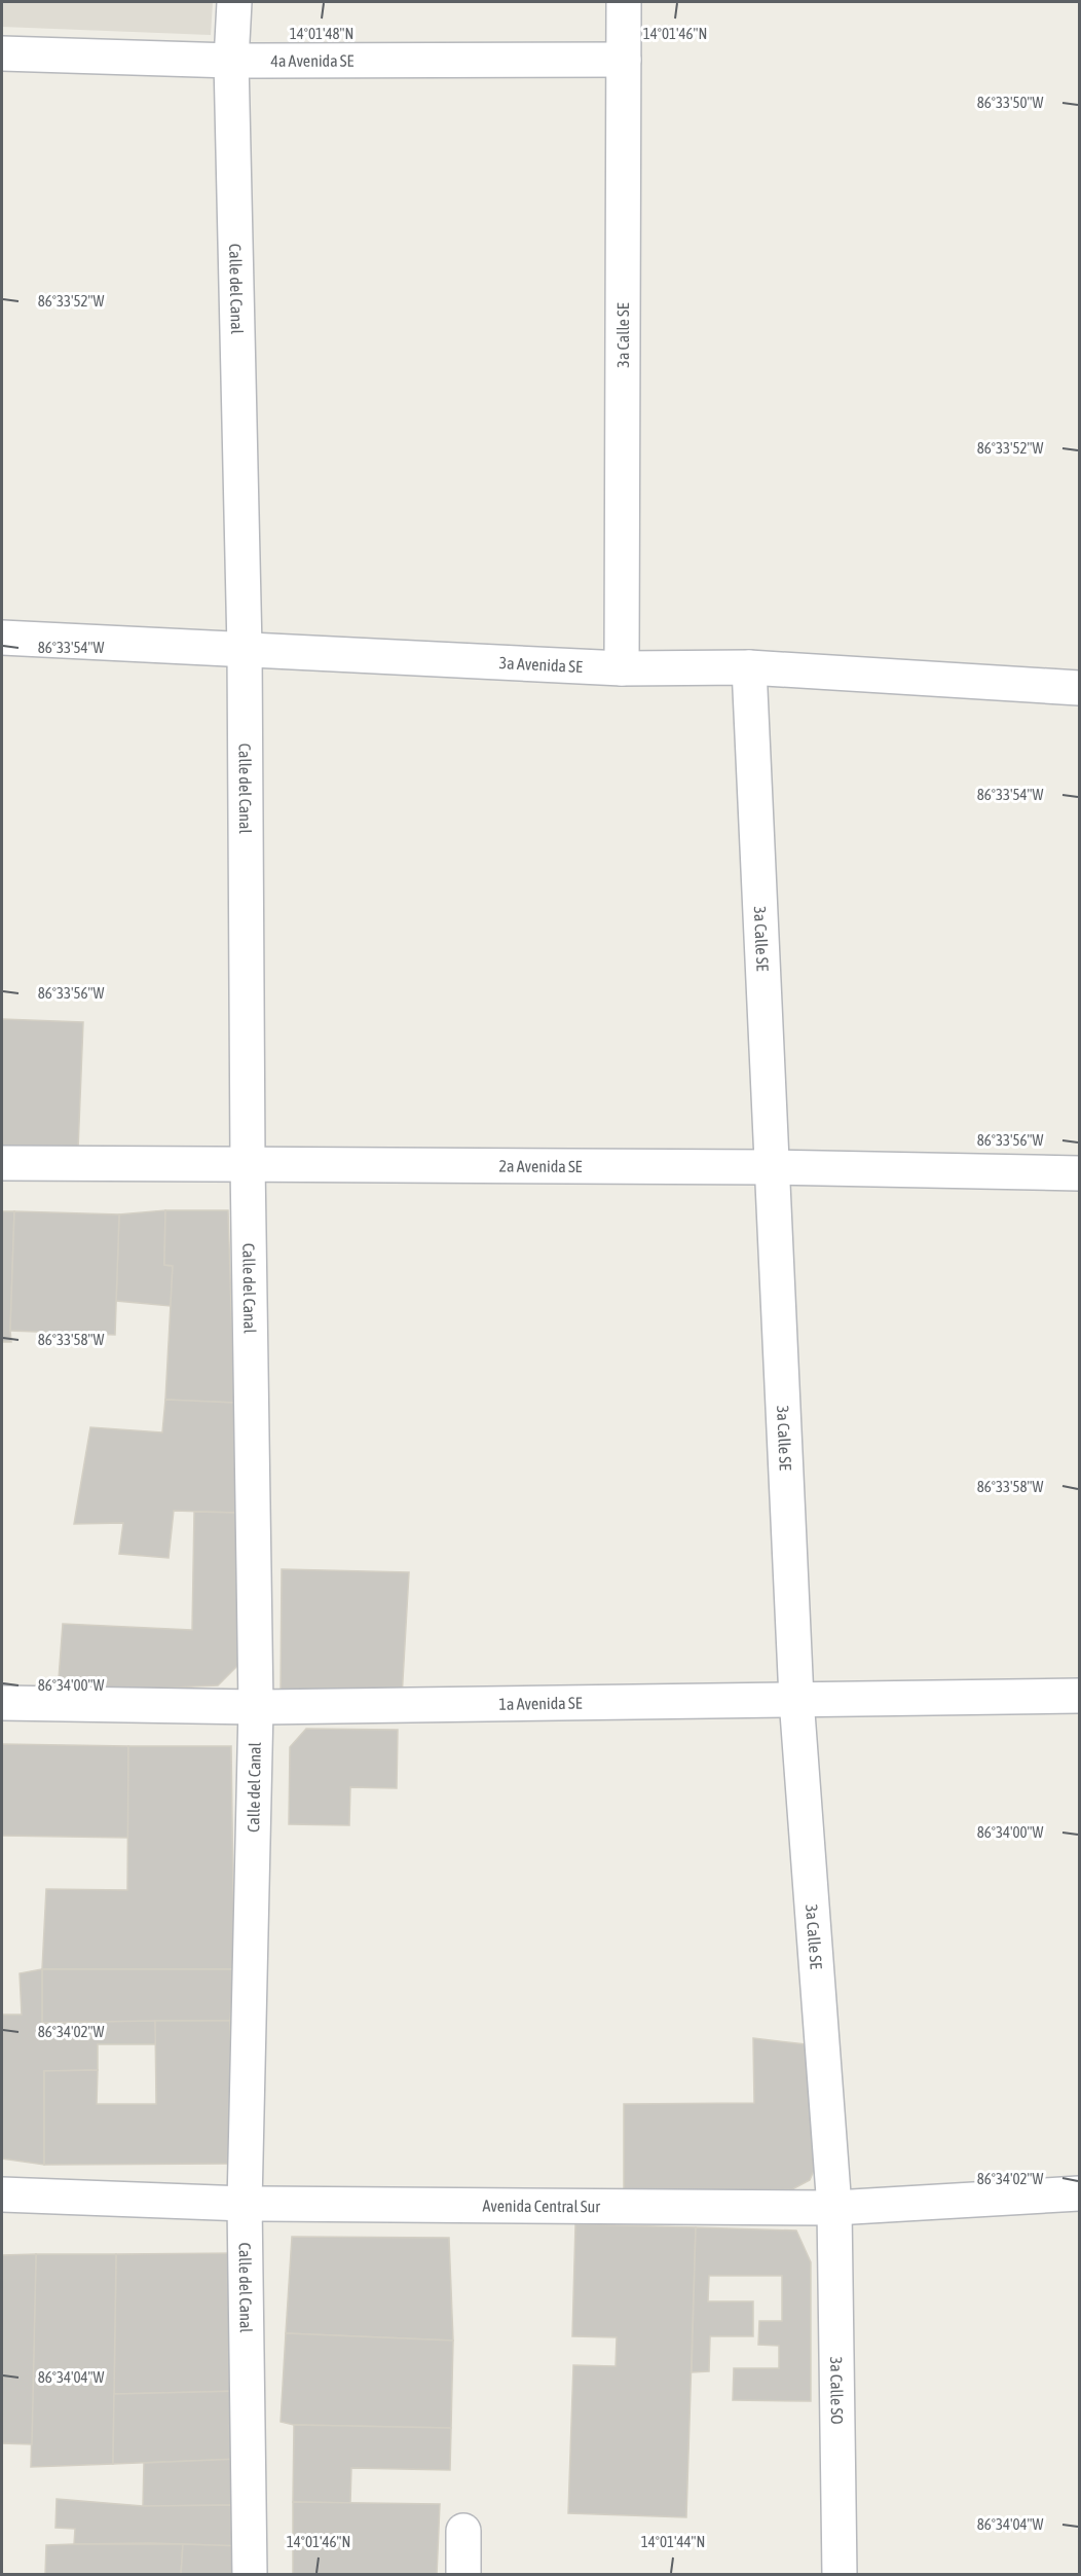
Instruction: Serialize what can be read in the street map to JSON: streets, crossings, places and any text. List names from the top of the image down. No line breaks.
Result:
{"streets":{"street":["4a Avenida SE","Calle del Canal","3a Calle SE","3a Avenida SE","2a Avenida SE","1a Avenida SE","Avenida Central Sur","3a Calle SO"]},"crossings":[["4a Avenida SE","Calle del Canal"],["4a Avenida SE","3a Calle SE"],["Calle del Canal","3a Avenida SE"],["Calle del Canal","2a Avenida SE"],["Calle del Canal","1a Avenida SE"],["Calle del Canal","Avenida Central Sur"],["3a Calle SE","3a Avenida SE"],["3a Calle SE","2a Avenida SE"],["3a Calle SE","1a Avenida SE"],["3a Calle SE","Avenida Central Sur"],["3a Calle SE","3a Calle SO"],["Avenida Central Sur","3a Calle SO"]],"coordinates":["14°01'48\"N","14°01'46\"N","86°33'50\"W","86°33'52\"W","86°33'54\"W","86°33'56\"W","86°33'58\"W","86°34'00\"W","86°34'02\"W","86°34'04\"W","14°01'44\"N"]}
